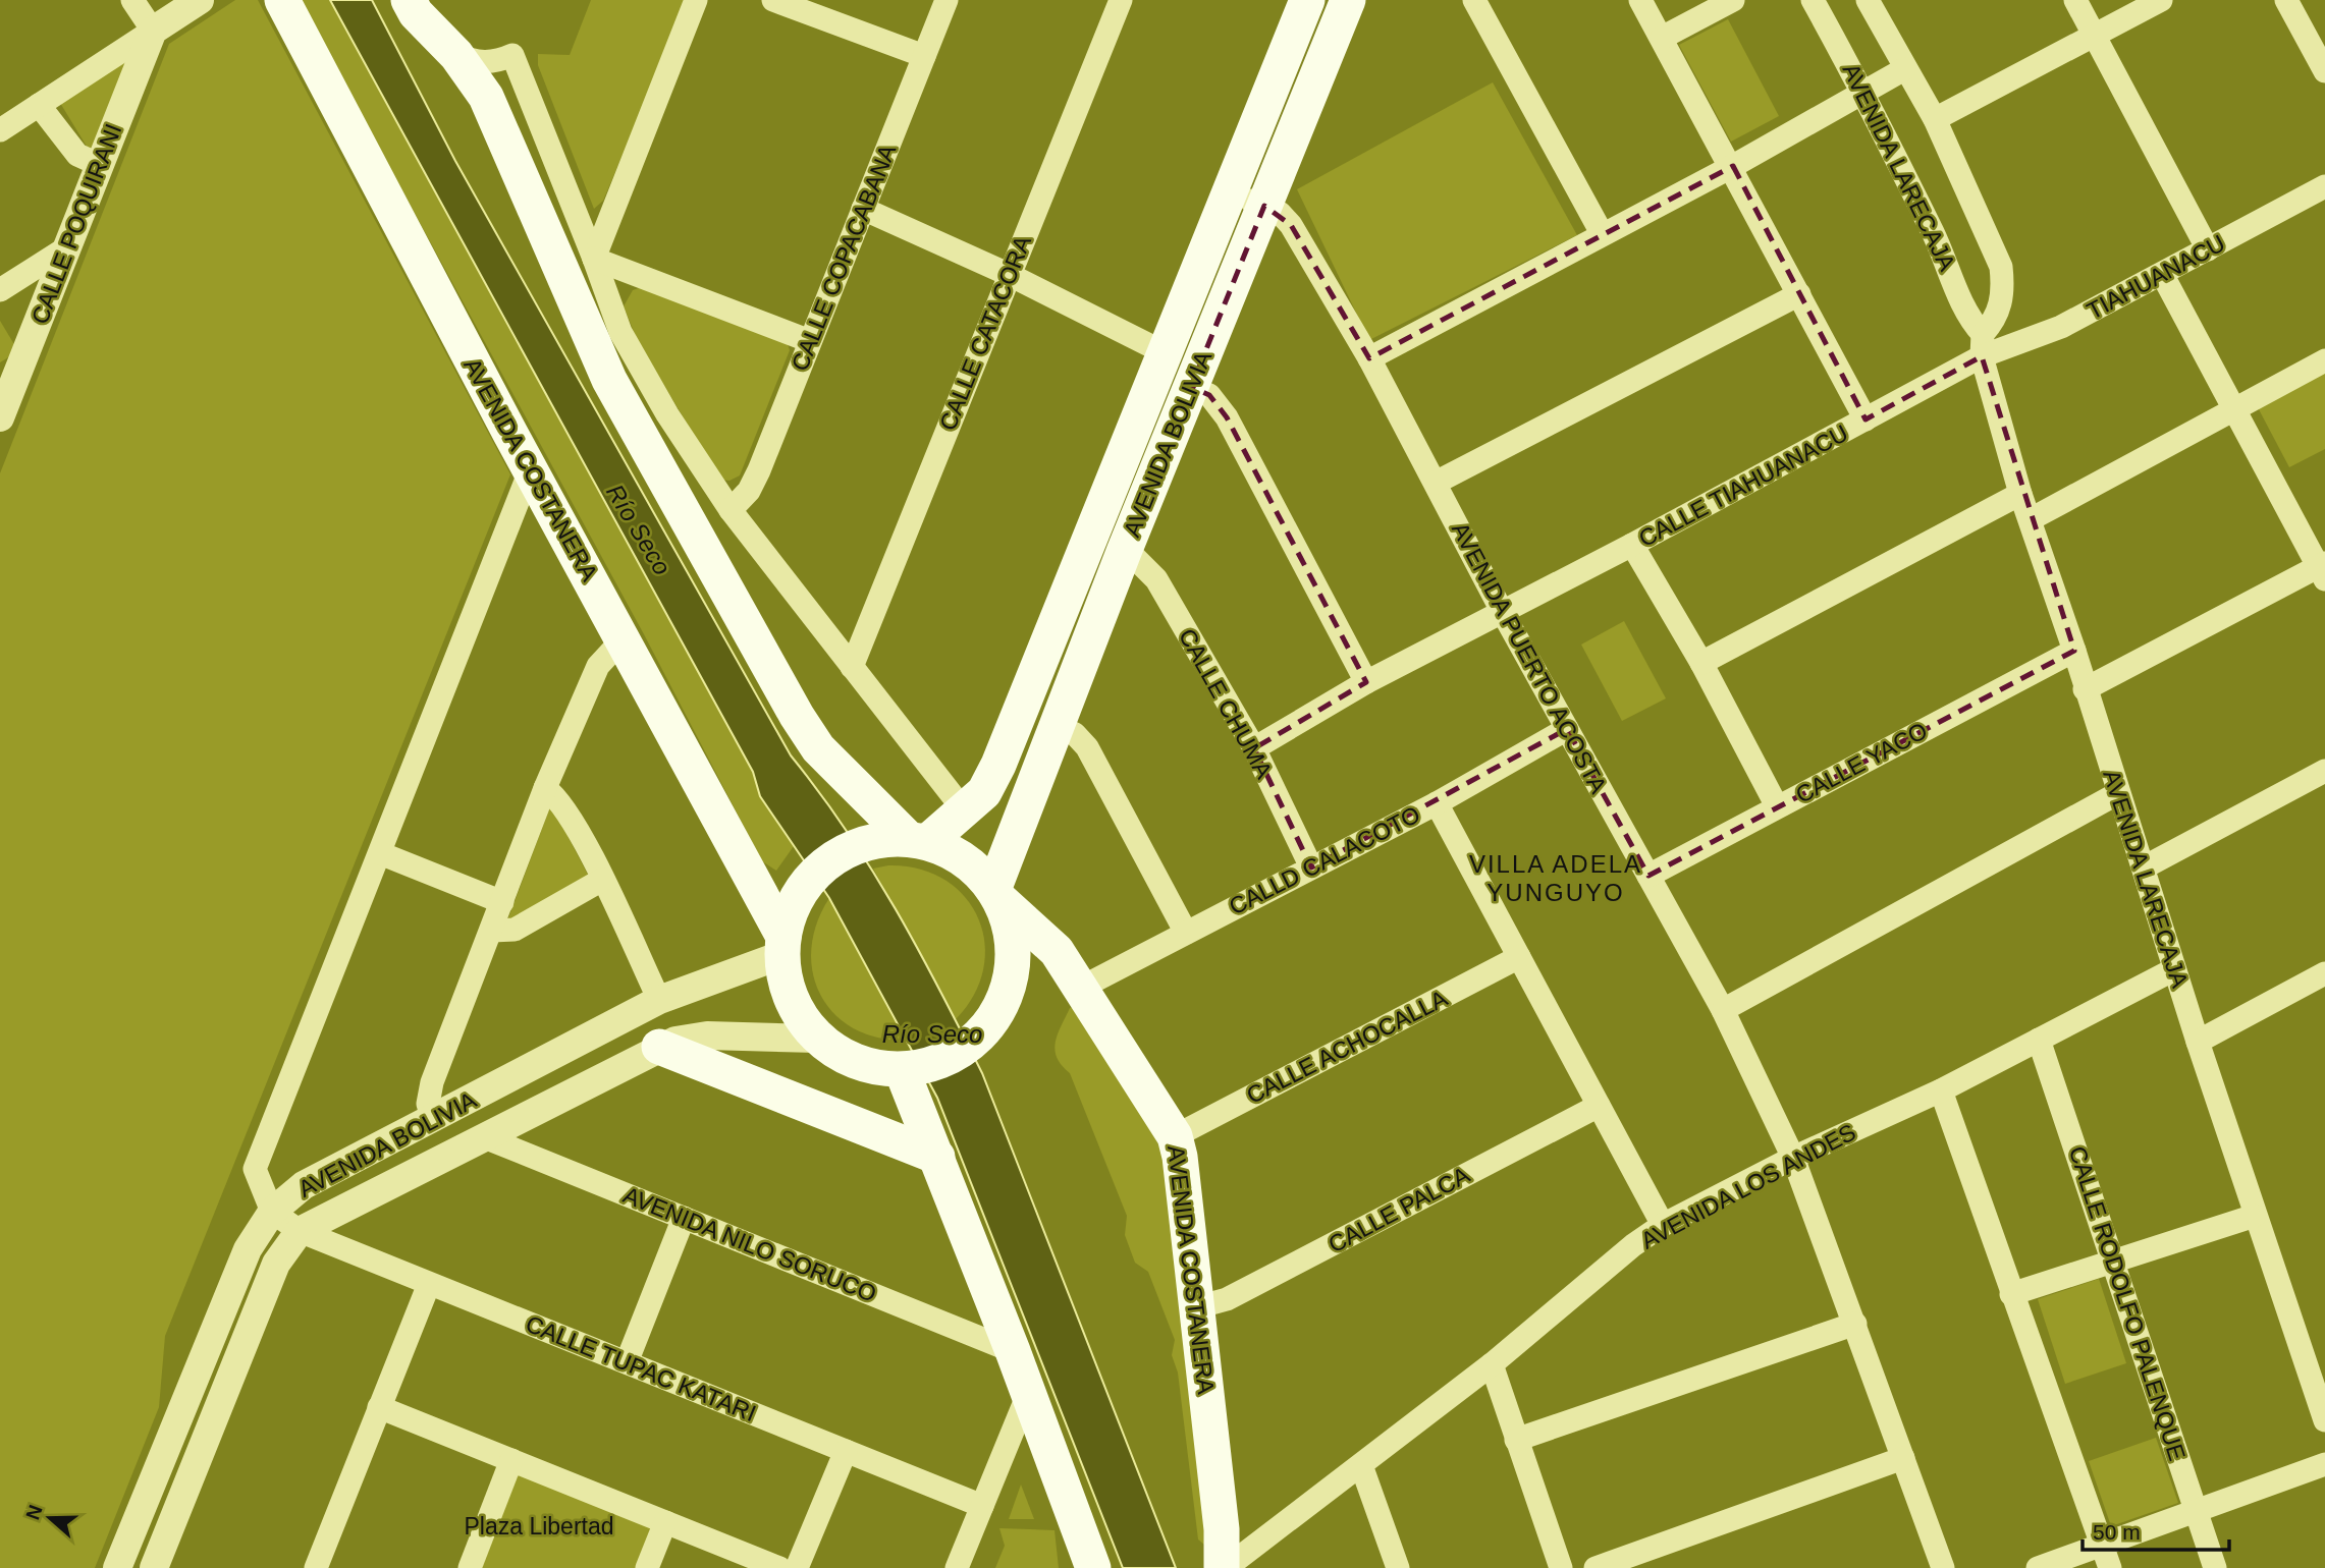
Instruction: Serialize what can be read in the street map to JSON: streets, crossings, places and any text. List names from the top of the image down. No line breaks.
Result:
{"streets":{"main road":["AVENIDA BOLIVIA","AVENIDA COSTANERA"],"street":["AVENIDA LARECAJA","CALLE POQUIRANI","CALLE COPACABANA","TIAHUANACU","CALLE CATACORA","CALLE TIAHUANACU","AVENIDA PUERTO ACOSTA","CALLE CHUMA","CALLE YACO","CALLD CALACOTO","CALLE ACHOCALLA","AVENIDA LOS ANDES","CALLE PALCA","AVENIDA NILO SORUCO","CALLE RODOLFO PALENQUE","CALLE TUPAC KATARI"]},"crossings":[["AVENIDA LARECAJA","TIAHUANACU"],["AVENIDA LARECAJA","CALLE TIAHUANACU"],["AVENIDA LARECAJA","CALLE YACO"],["AVENIDA LARECAJA","AVENIDA LOS ANDES"],["TIAHUANACU","CALLE TIAHUANACU"],["AVENIDA BOLIVIA","AVENIDA COSTANERA"],["AVENIDA BOLIVIA","AVENIDA PUERTO ACOSTA"],["AVENIDA BOLIVIA","CALLE CHUMA"],["AVENIDA BOLIVIA","AVENIDA NILO SORUCO"],["AVENIDA BOLIVIA","CALLE TUPAC KATARI"],["AVENIDA COSTANERA","CALLD CALACOTO"],["AVENIDA COSTANERA","CALLE ACHOCALLA"],["AVENIDA COSTANERA","AVENIDA LOS ANDES"],["AVENIDA COSTANERA","CALLE PALCA"],["CALLE TIAHUANACU","AVENIDA PUERTO ACOSTA"],["CALLE TIAHUANACU","CALLE CHUMA"],["AVENIDA PUERTO ACOSTA","CALLE YACO"],["AVENIDA PUERTO ACOSTA","CALLD CALACOTO"],["AVENIDA PUERTO ACOSTA","AVENIDA LOS ANDES"],["CALLE CHUMA","CALLD CALACOTO"],["AVENIDA LOS ANDES","CALLE RODOLFO PALENQUE"]],"districts":["VILLA ADELA YUNGUYO"],"water":["Río Seco"],"parks":["Plaza Libertad"],"scale_bar":"50 m","north":"left"}
